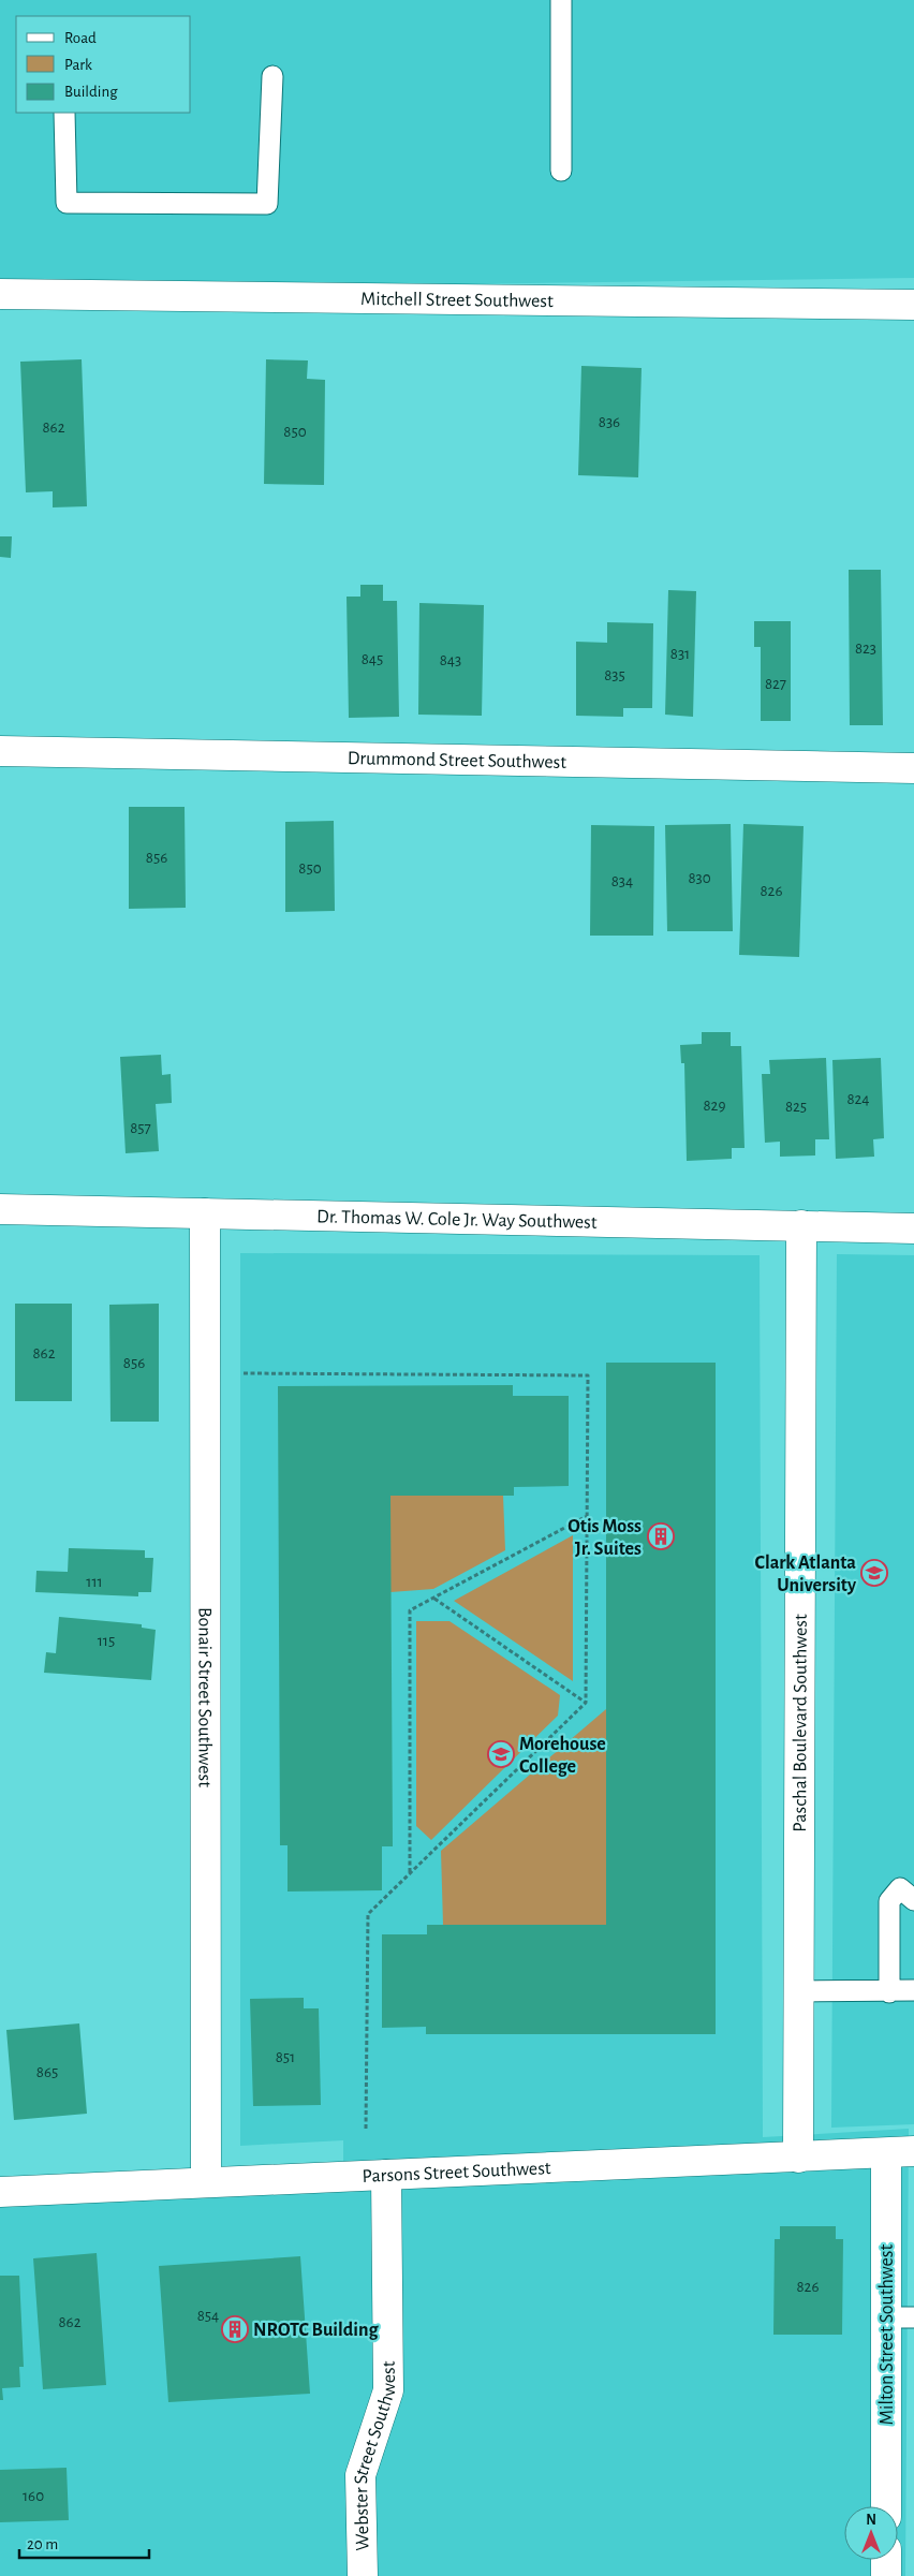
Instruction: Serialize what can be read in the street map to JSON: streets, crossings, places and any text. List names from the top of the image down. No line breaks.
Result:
{"streets":{"street":["Mitchell Street Southwest","Drummond Street Southwest","Dr. Thomas W. Cole Jr. Way Southwest","Bonair Street Southwest","Paschal Boulevard Southwest","Parsons Street Southwest","Milton Street Southwest","Webster Street Southwest"]},"crossings":[["Dr. Thomas W. Cole Jr. Way Southwest","Bonair Street Southwest"],["Dr. Thomas W. Cole Jr. Way Southwest","Paschal Boulevard Southwest"],["Bonair Street Southwest","Parsons Street Southwest"],["Paschal Boulevard Southwest","Parsons Street Southwest"],["Parsons Street Southwest","Milton Street Southwest"],["Parsons Street Southwest","Webster Street Southwest"]],"places":{"building":["Otis Moss Jr. Suites","NROTC Building"],"school or university":["Clark Atlanta University","Morehouse College"]},"house_numbers":["836","862","850","823","831","845","843","835","827","856","850","830","834","826","824","829","825","857","862","856","111","115","851","865","826","854","862","160"],"legend":["Road","Park","Building"],"scale_bar":"20 m","north":"top"}
